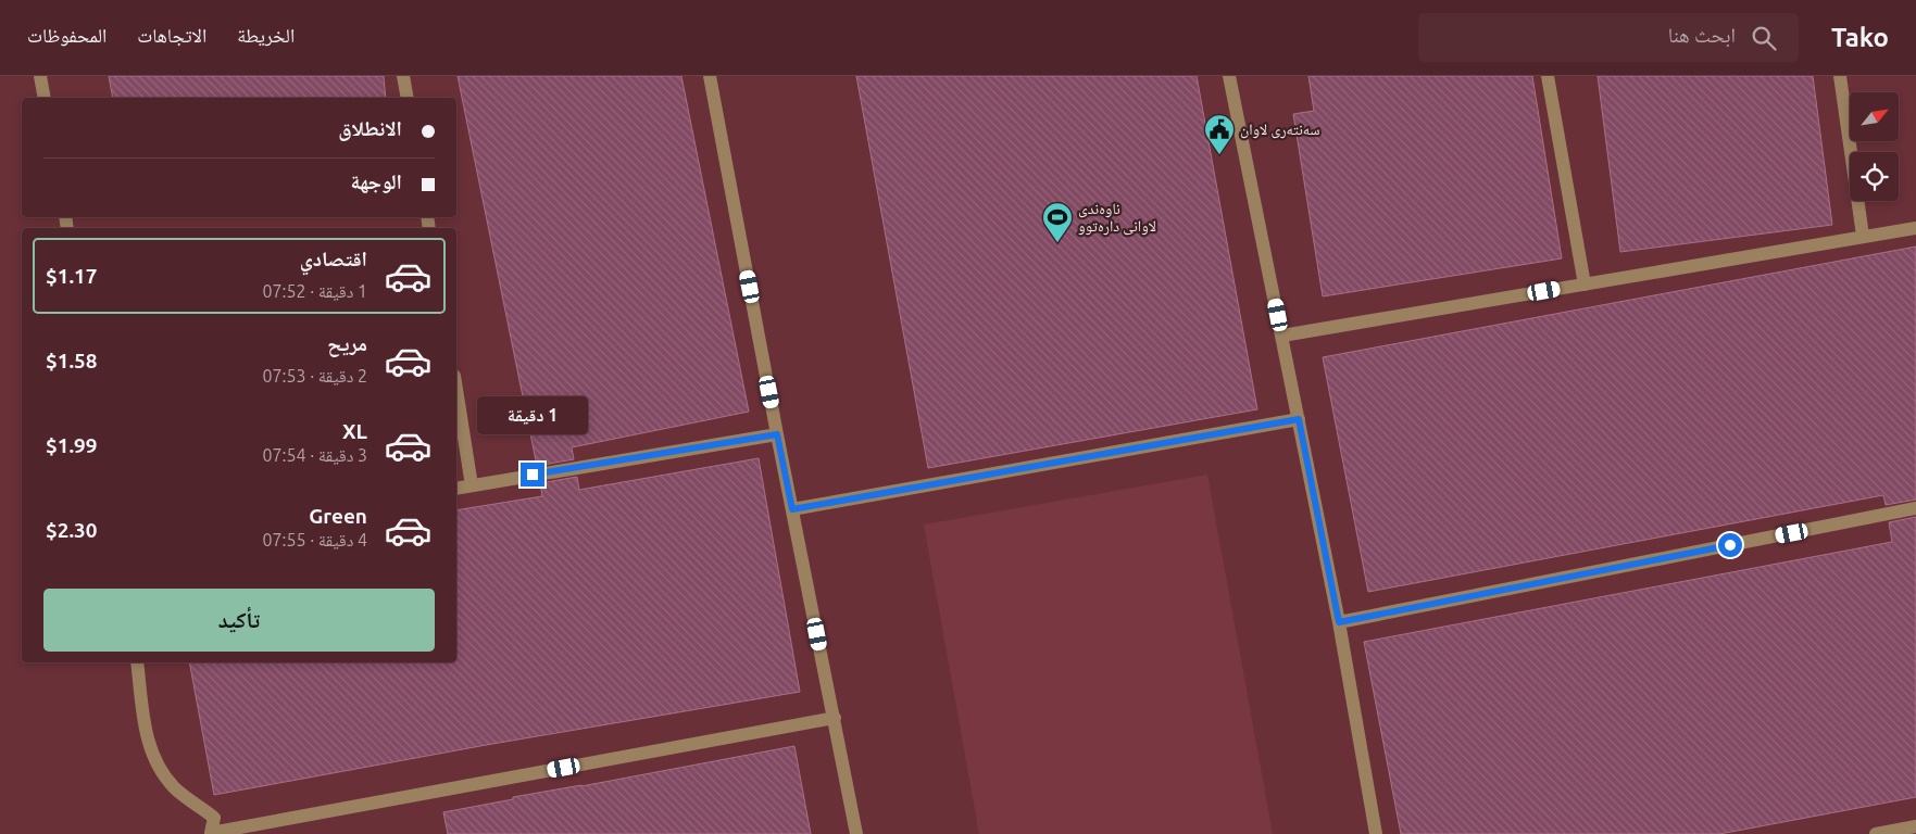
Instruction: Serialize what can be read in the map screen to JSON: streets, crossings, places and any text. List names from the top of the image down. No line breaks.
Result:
{"places":{"public building":["سەنتەری لاوان"],"sports":["ناوەندی لاوانی دارەتوو"]},"north":"top right","page":{"header":"Tako","search":"ابحث هنا","nav":["الخريطة","الاتجاهات","المحفوظات"],"banner":["الانطلاق","الوجهة"],"list":[{"name":"اقتصادي","note":"1 دقيقة · 07:52","value":"$1.17"},{"name":"مريح","note":"2 دقيقة · 07:53","value":"$1.58"},{"name":"XL","note":"3 دقيقة · 07:54","value":"$1.99"},{"name":"Green","note":"4 دقيقة · 07:55","value":"$2.30"}],"bubble":"1 دقيقة","buttons":"تأكيد"}}
